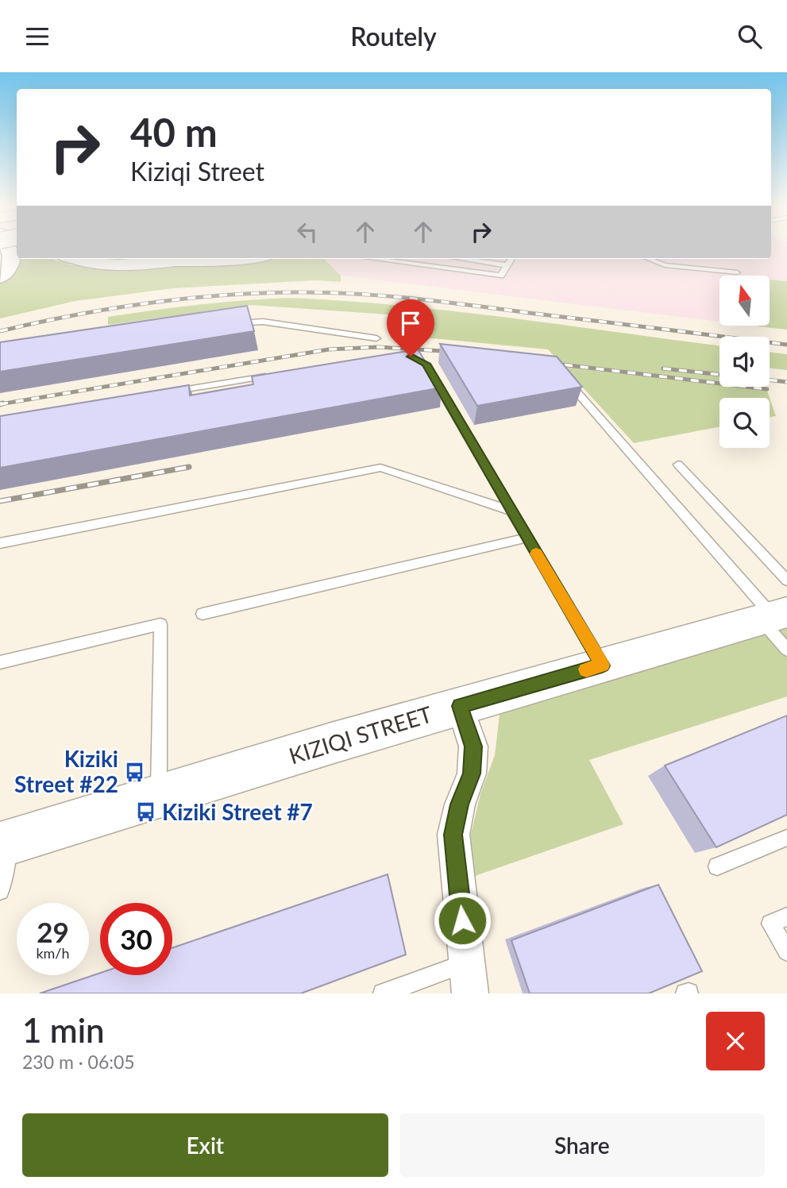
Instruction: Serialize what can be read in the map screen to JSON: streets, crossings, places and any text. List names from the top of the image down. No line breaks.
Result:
{"streets":{"main road":["KIZIQI STREET"]},"places":{"bus stop":["Kiziki Street #22","Kiziki Street #7"]},"north":"top","page":{"header":"Routely","turn":["40 m","Kiziqi Street"],"speed":"29 km/h","limit":"30","heading":["1 min","230 m · 06:05"],"buttons":["Exit","Share"]}}
